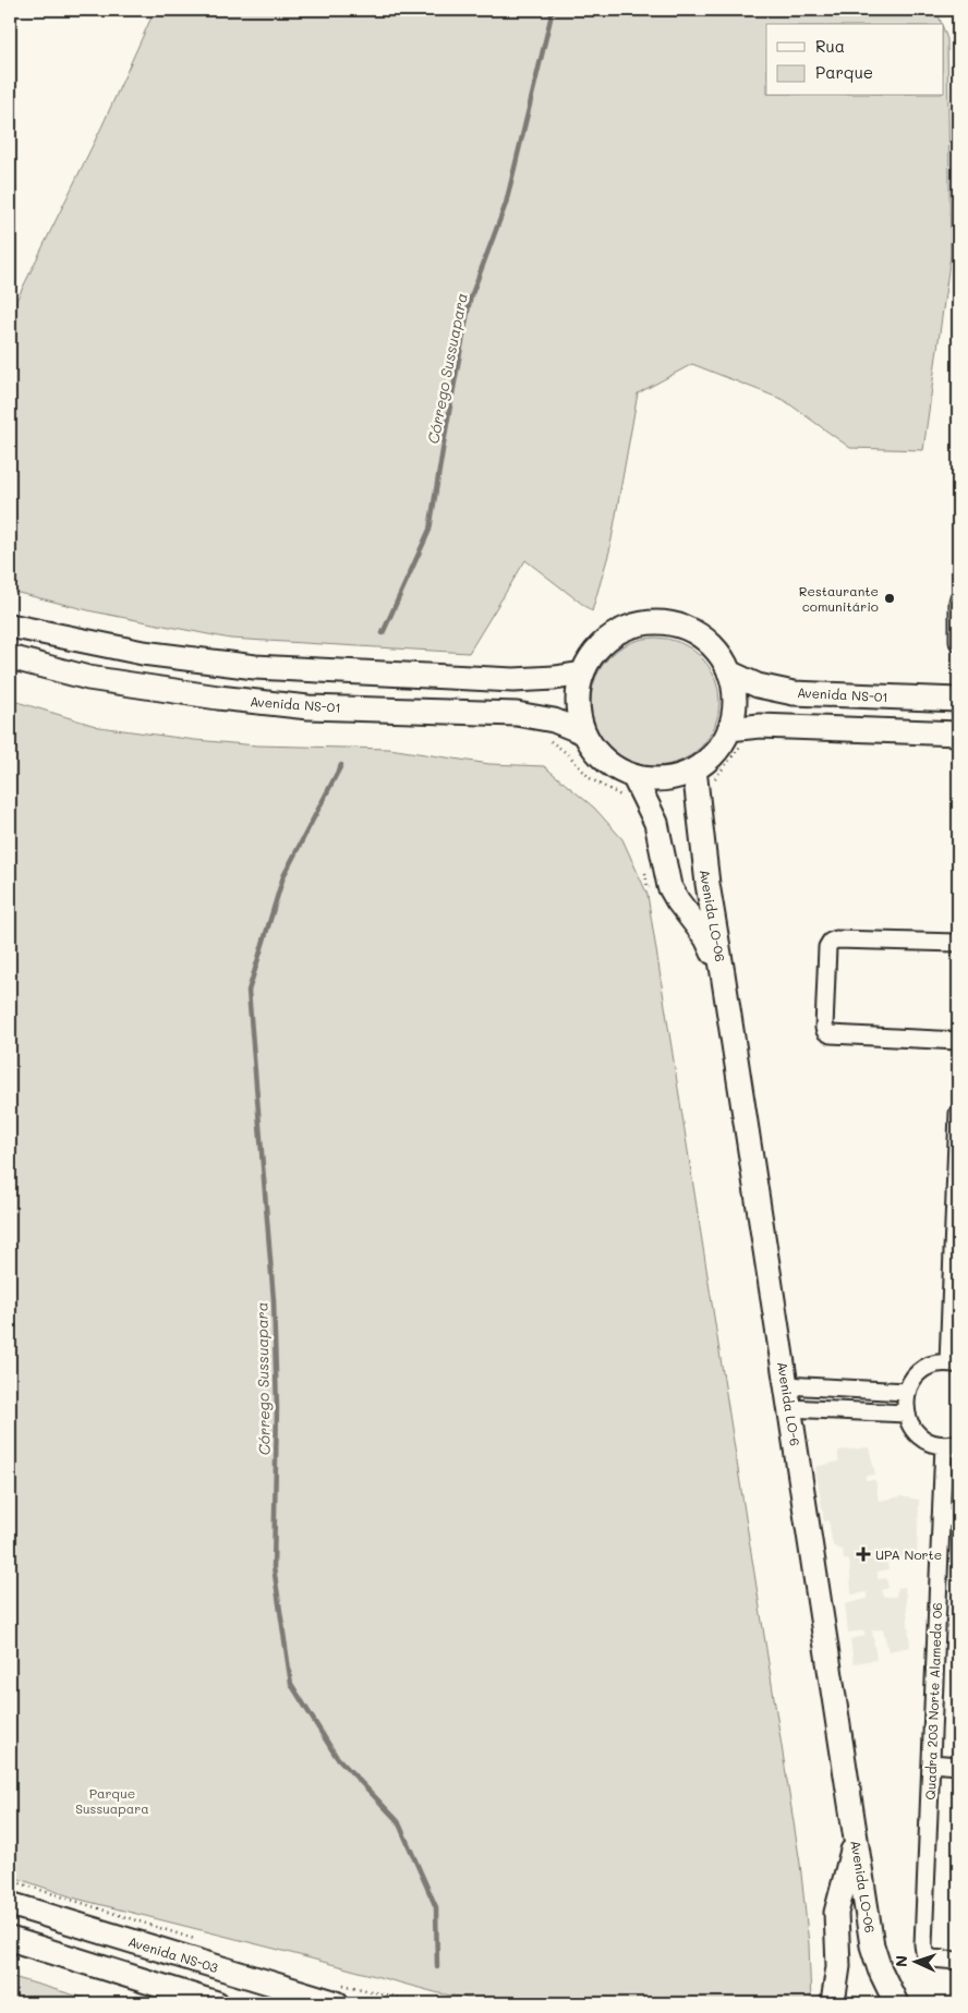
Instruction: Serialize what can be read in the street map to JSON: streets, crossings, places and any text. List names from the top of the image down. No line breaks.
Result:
{"streets":{"street":["Avenida NS-01","Avenida LO-06","Avenida LO-6","Quadra 203 Norte Alameda 06","Avenida NS-03"]},"crossings":[["Avenida NS-01","Avenida LO-06"],["Avenida LO-06","Avenida LO-6"]],"water":["Córrego Sussuapara"],"parks":["Parque Sussuapara"],"places":{"other":["Restaurante comunitário"],"health":["UPA Norte"]},"legend":["Rua","Parque"],"north":"left"}
